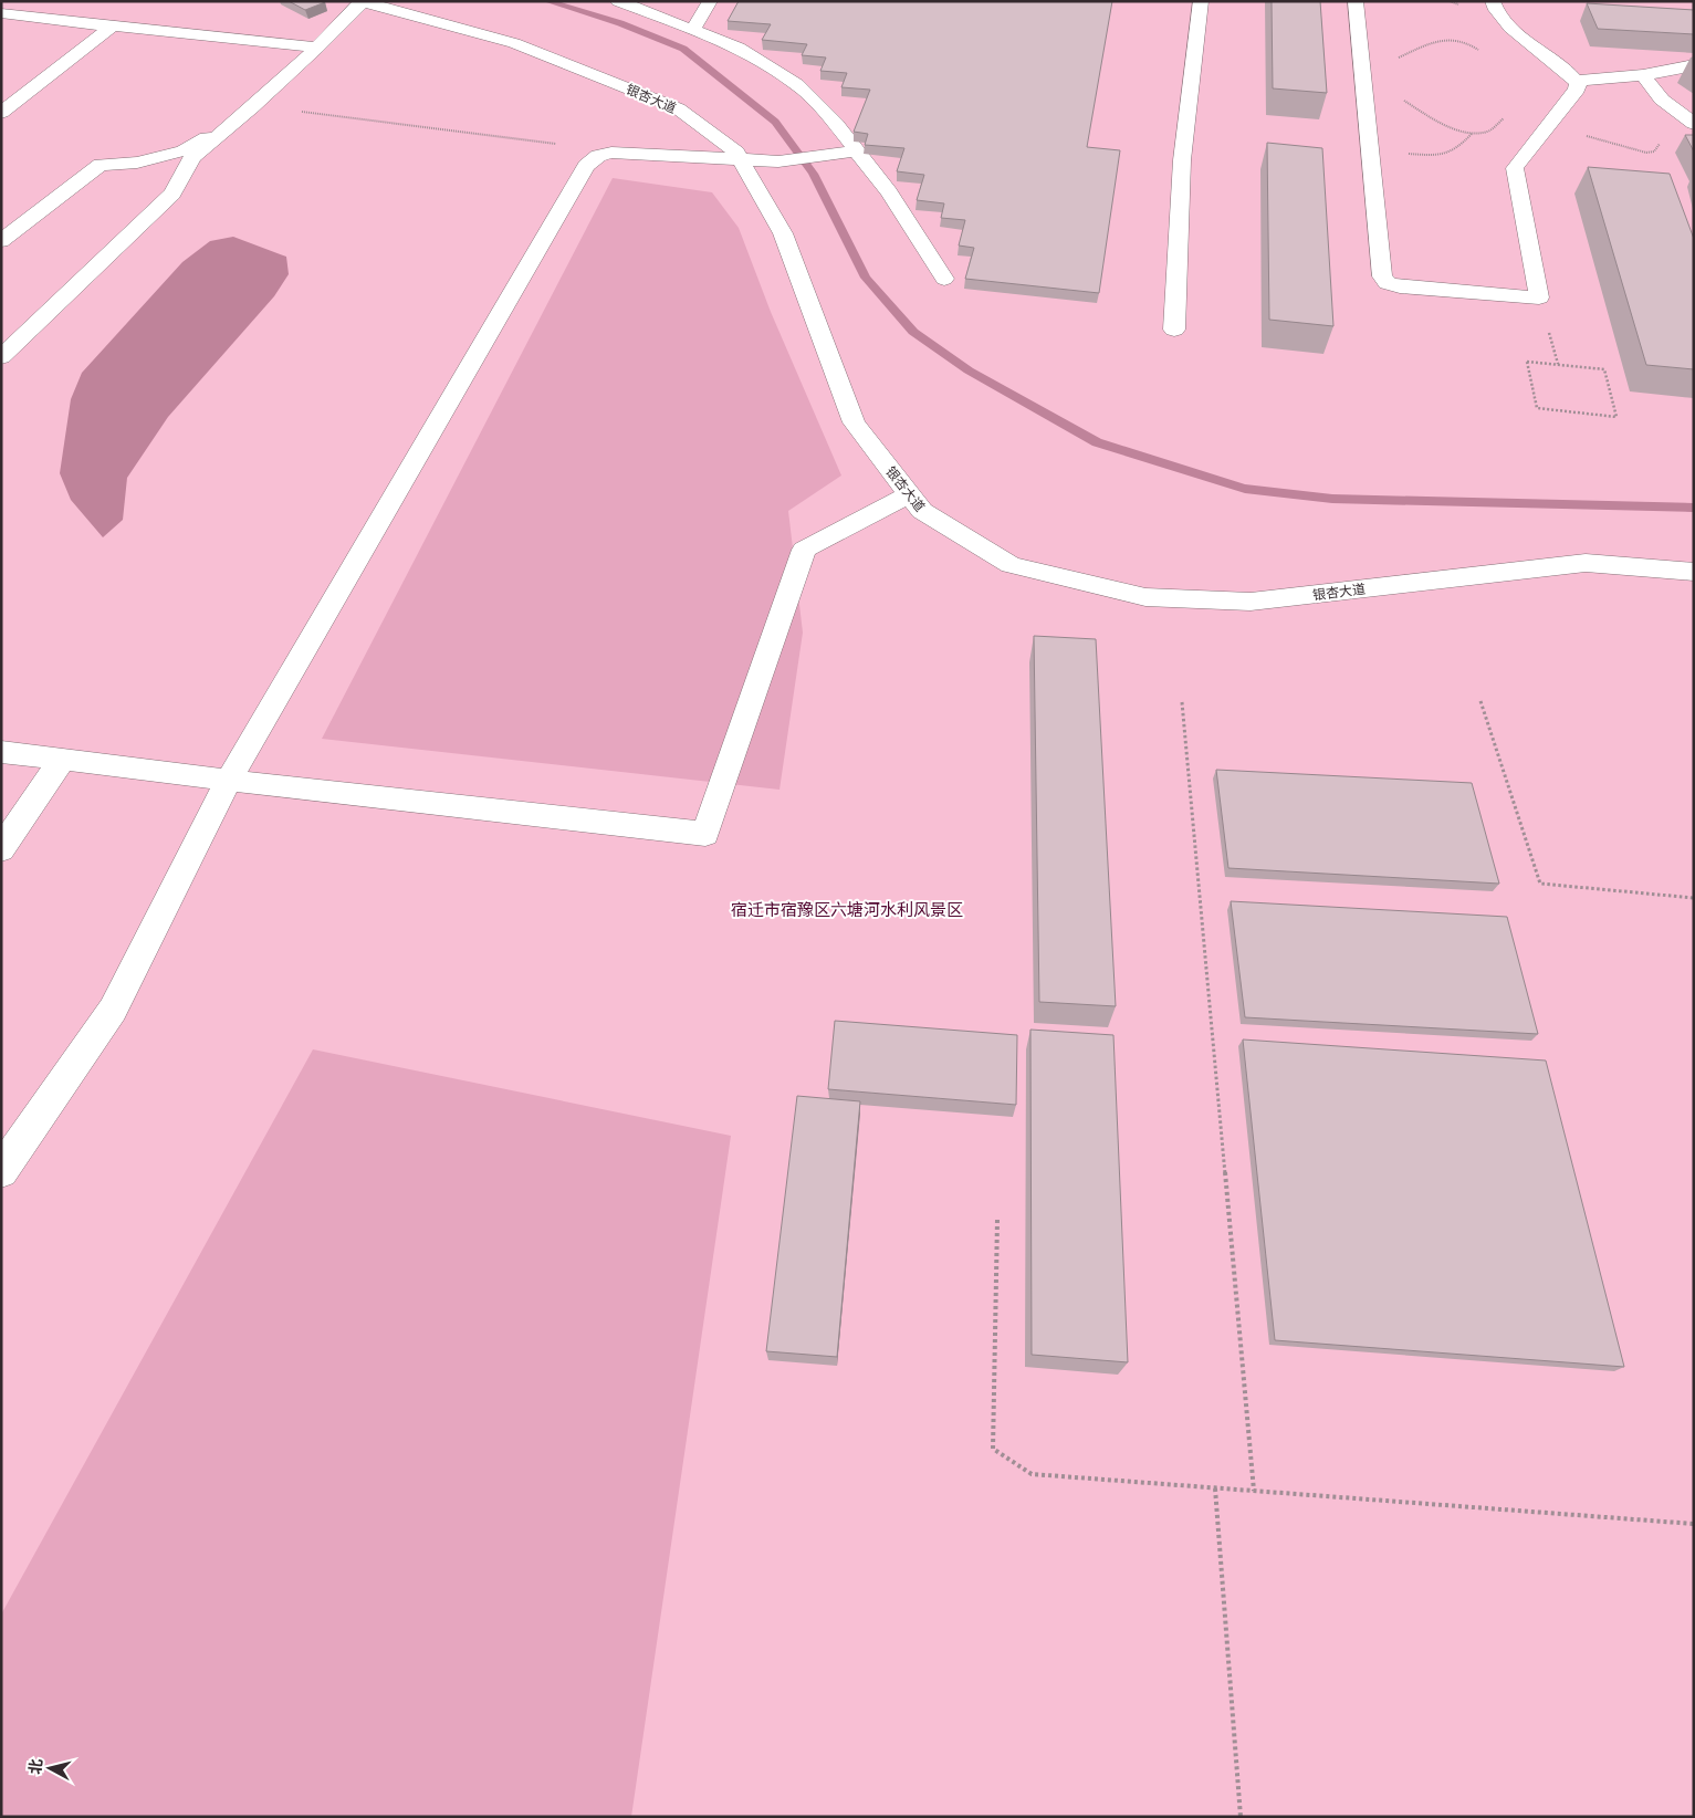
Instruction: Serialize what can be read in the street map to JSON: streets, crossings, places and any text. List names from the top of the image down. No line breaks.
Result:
{"streets":{"street":["银杏大道"]},"parks":["宿迁市宿豫区六塘河水利风景区"],"north":"left"}
